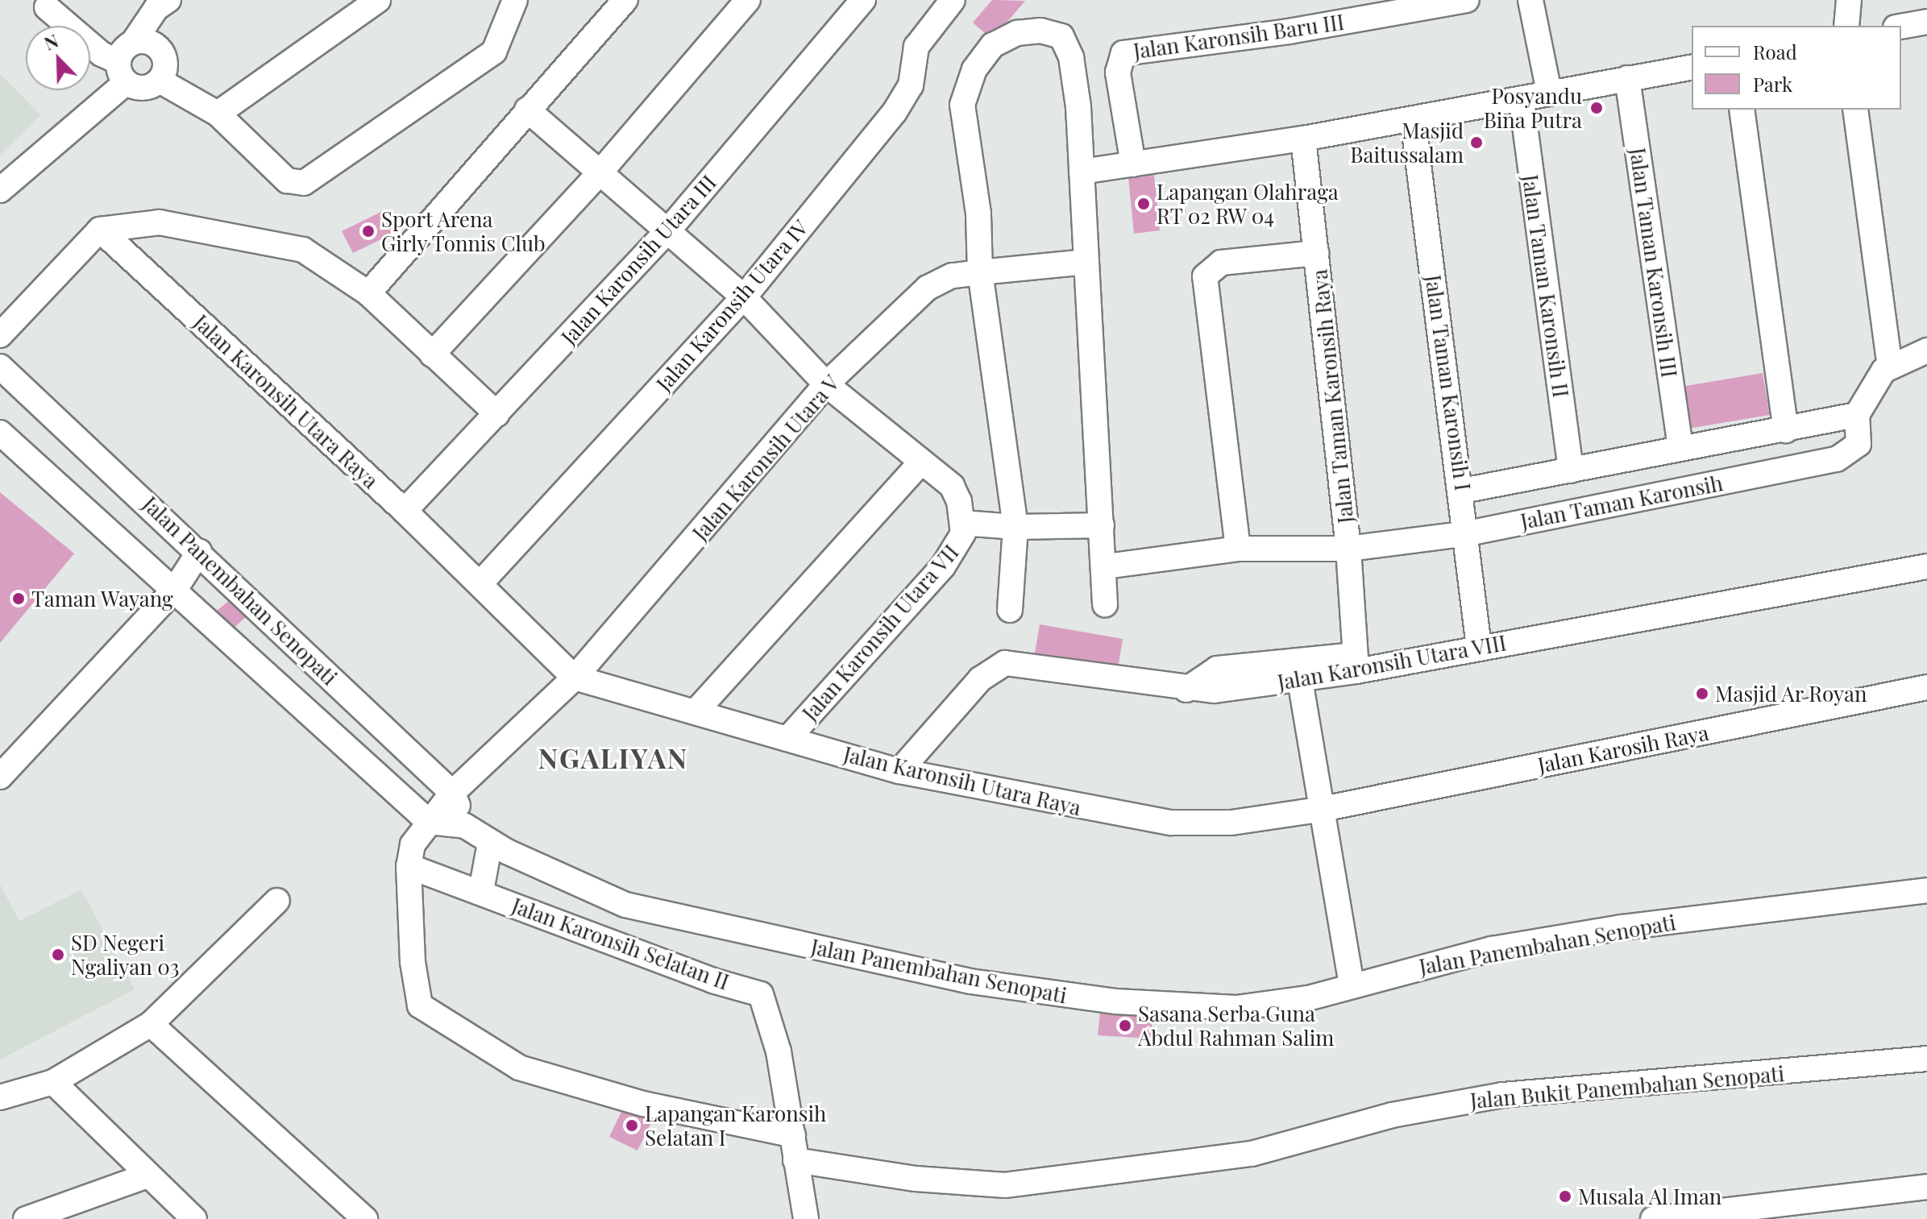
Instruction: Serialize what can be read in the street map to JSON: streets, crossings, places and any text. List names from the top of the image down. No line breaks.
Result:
{"streets":{"street":["Jalan Karonsih Baru III","Jalan Karonsih Utara III","Jalan Taman Karonsih III","Jalan Taman Karonsih II","Jalan Karonsih Utara IV","Jalan Taman Karonsih I","Jalan Taman Karonsih Raya","Jalan Karonsih Utara Raya","Jalan Karonsih Utara V","Jalan Taman Karonsih","Jalan Panembahan Senopati","Jalan Karonsih Utara VII","Jalan Karonsih Utara VIII","Jalan Karosih Raya","Jalan Karonsih Selatan II","Jalan Bukit Panembahan Senopati"]},"crossings":[["Jalan Karonsih Utara III","Jalan Karonsih Utara Raya"],["Jalan Karonsih Utara III","Jalan Karonsih Utara VII"],["Jalan Taman Karonsih III","Jalan Taman Karonsih"],["Jalan Taman Karonsih II","Jalan Taman Karonsih"],["Jalan Karonsih Utara IV","Jalan Karonsih Utara Raya"],["Jalan Karonsih Utara IV","Jalan Karonsih Utara VII"],["Jalan Taman Karonsih I","Jalan Taman Karonsih"],["Jalan Taman Karonsih I","Jalan Karonsih Utara VIII"],["Jalan Taman Karonsih Raya","Jalan Taman Karonsih"],["Jalan Taman Karonsih Raya","Jalan Karonsih Utara VIII"],["Jalan Karonsih Utara Raya","Jalan Karonsih Utara V"],["Jalan Karonsih Utara Raya","Jalan Karonsih Utara VII"],["Jalan Karonsih Utara Raya","Jalan Karonsih Utara VIII"],["Jalan Karonsih Utara Raya","Jalan Karosih Raya"],["Jalan Karonsih Utara V","Jalan Karonsih Utara VII"],["Jalan Karonsih Selatan II","Jalan Bukit Panembahan Senopati"]],"districts":["NGALIYAN"],"places":["Posyandu Bina Putra","Masjid Baitussalam","Lapangan Olahraga RT 02 RW 04","Sport Arena Girly Tonnis Club","Taman Wayang","Masjid Ar Royan","SD Negeri Ngaliyan 03","Sasana Serba Guna Abdul Rahman Salim","Lapangan Karonsih Selatan I","Musala Al Iman"],"legend":["Road","Park"],"north":"top left"}
